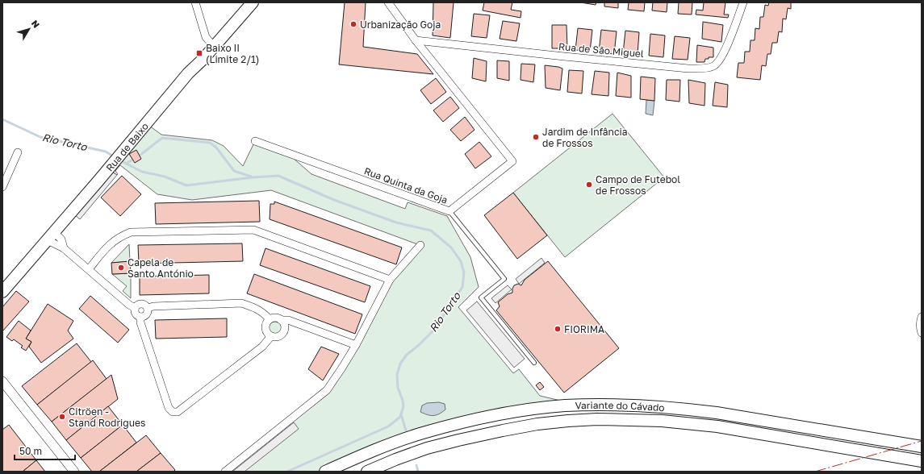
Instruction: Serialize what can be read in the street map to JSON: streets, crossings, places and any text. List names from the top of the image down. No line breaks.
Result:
{"streets":{"main road":["Rua de Baixo","Variante do Cávado"],"street":["Rua de São Miguel","Rua Quinta da Goja"]},"crossings":[["Rua de São Miguel","Rua Quinta da Goja"]],"water":["Rio Torto"],"places":{"other":["Urbanização Goja","Jardim de Infância de Frossos","Campo de Futebol de Frossos","Capela de Santo António","FIORIMA","Citröen - Stand Rodrigues"],"transit":["Baixo II (Limite 2/1)"]},"scale_bar":"50 m","north":"top right"}
